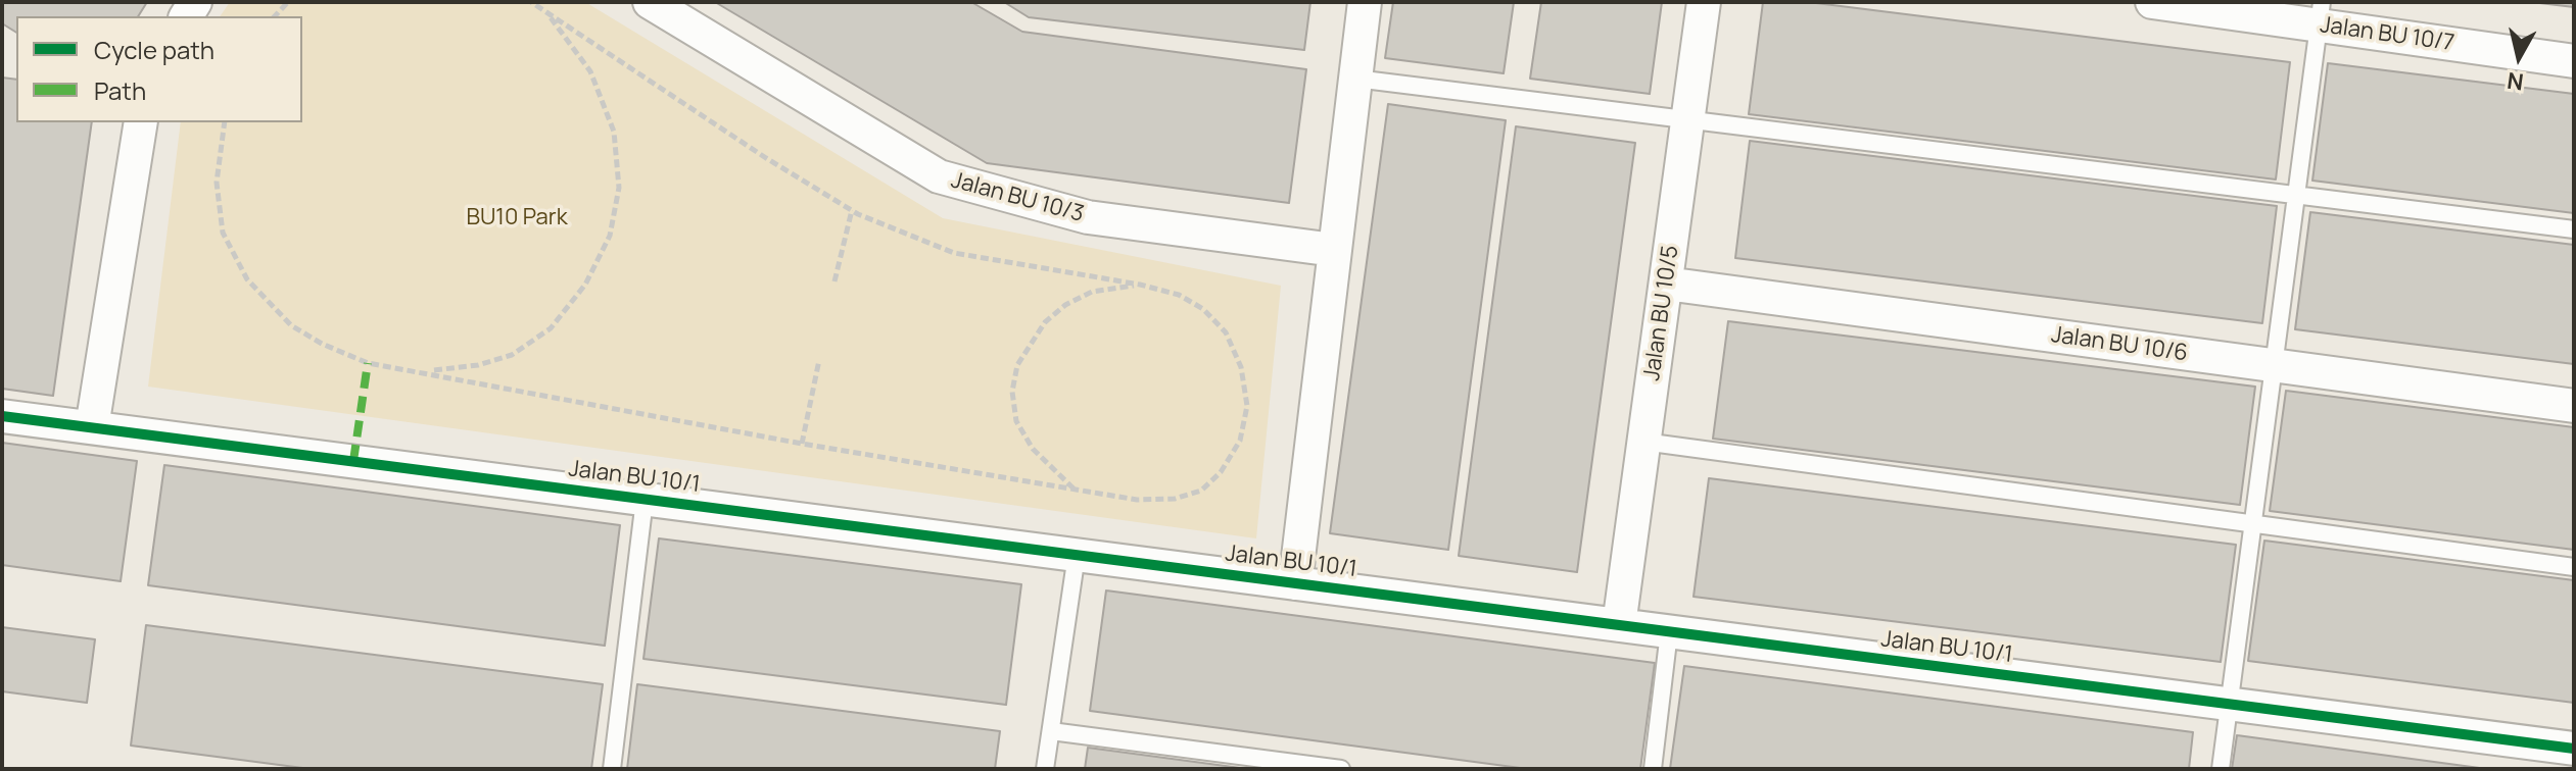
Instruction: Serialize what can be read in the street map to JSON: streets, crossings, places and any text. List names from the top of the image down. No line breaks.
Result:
{"streets":{"street":["Jalan BU 10/7","Jalan BU 10/3","Jalan BU 10/5","Jalan BU 10/6","Jalan BU 10/1"]},"crossings":[["Jalan BU 10/5","Jalan BU 10/6"],["Jalan BU 10/5","Jalan BU 10/1"]],"parks":["BU10 Park"],"legend":["Cycle path","Path"],"north":"bottom"}
